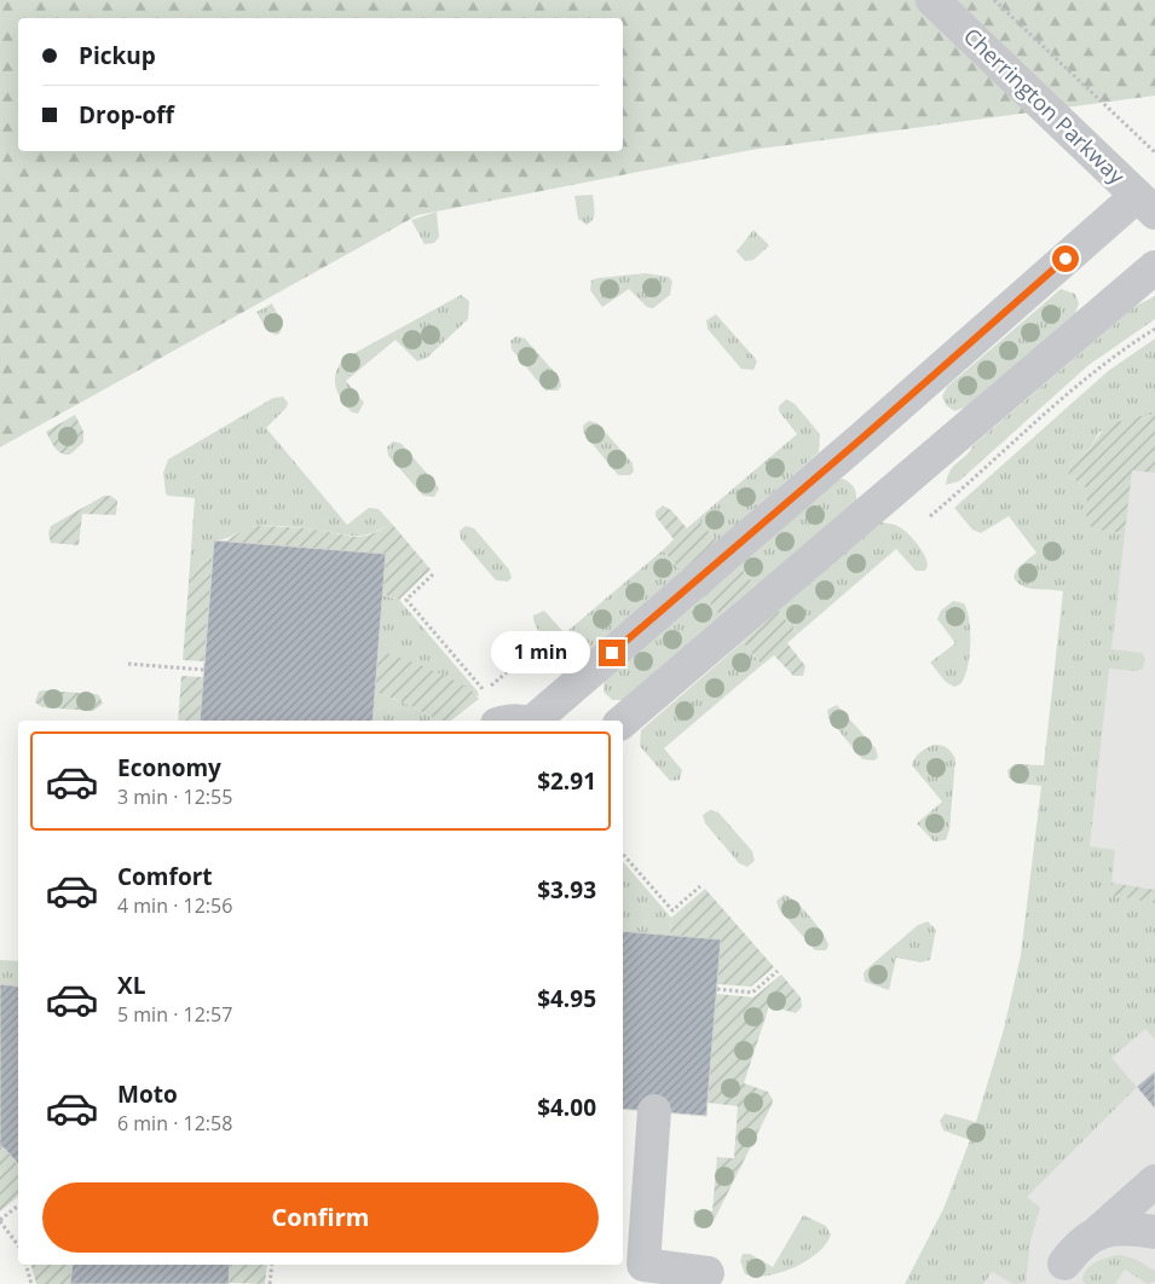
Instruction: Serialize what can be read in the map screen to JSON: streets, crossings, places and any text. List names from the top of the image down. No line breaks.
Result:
{"streets":{"street":["Cherrington Parkway"]},"page":{"banner":["Pickup","Drop-off"],"bubble":"1 min","list":[{"name":"Economy","note":"3 min · 12:55","value":"$2.91"},{"name":"Comfort","note":"4 min · 12:56","value":"$3.93"},{"name":"XL","note":"5 min · 12:57","value":"$4.95"},{"name":"Moto","note":"6 min · 12:58","value":"$4.00"}],"buttons":"Confirm"}}
